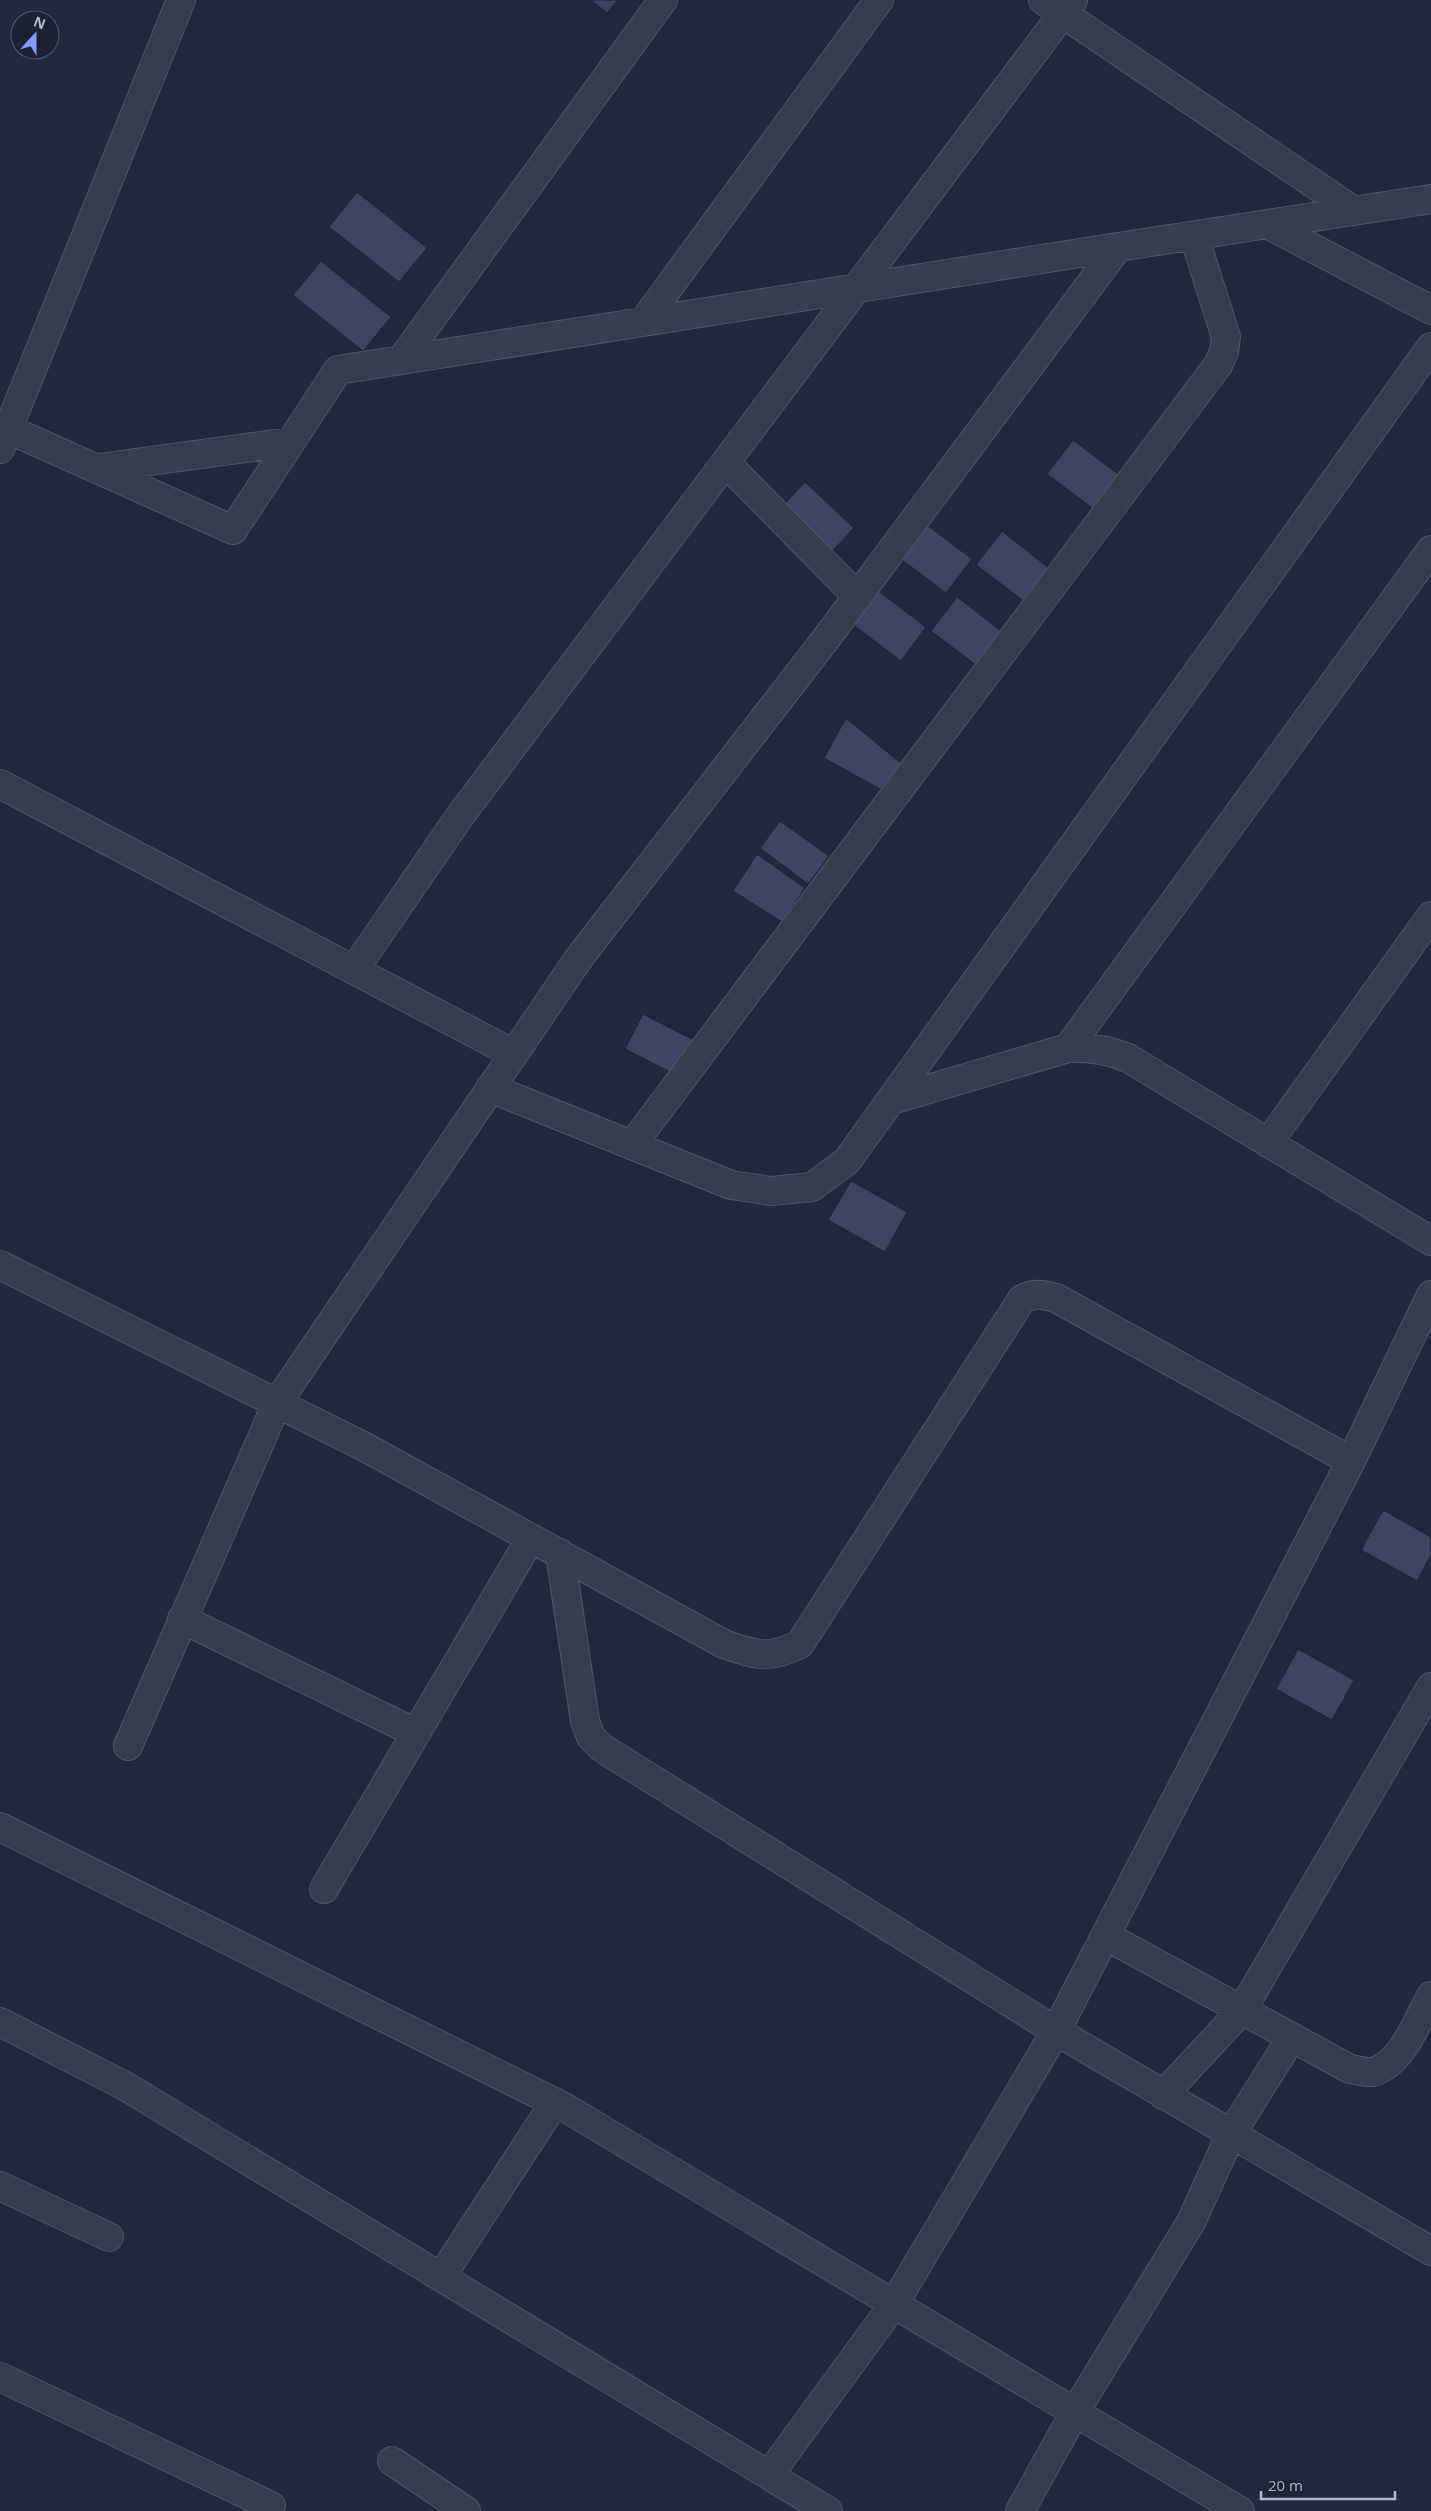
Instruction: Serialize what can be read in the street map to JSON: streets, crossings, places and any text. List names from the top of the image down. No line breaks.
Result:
{"scale_bar":"20 m","north":"top"}
